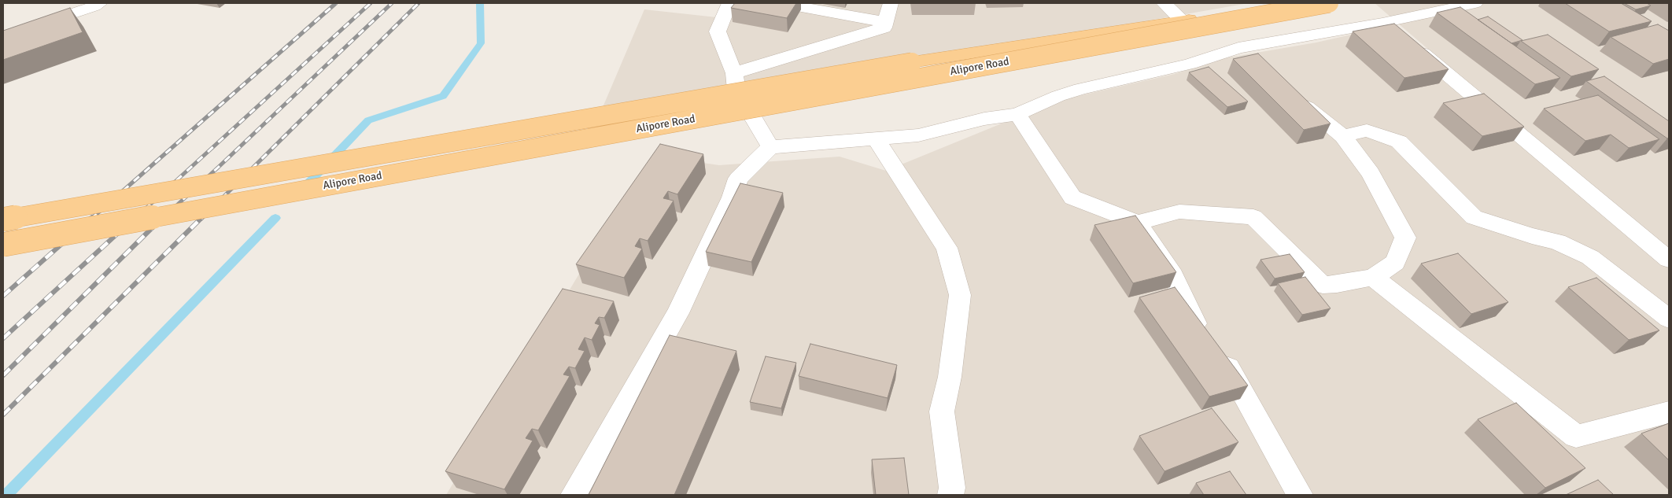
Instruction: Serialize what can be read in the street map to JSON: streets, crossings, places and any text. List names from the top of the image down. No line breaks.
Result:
{"streets":{"main road":["Alipore Road"]}}
